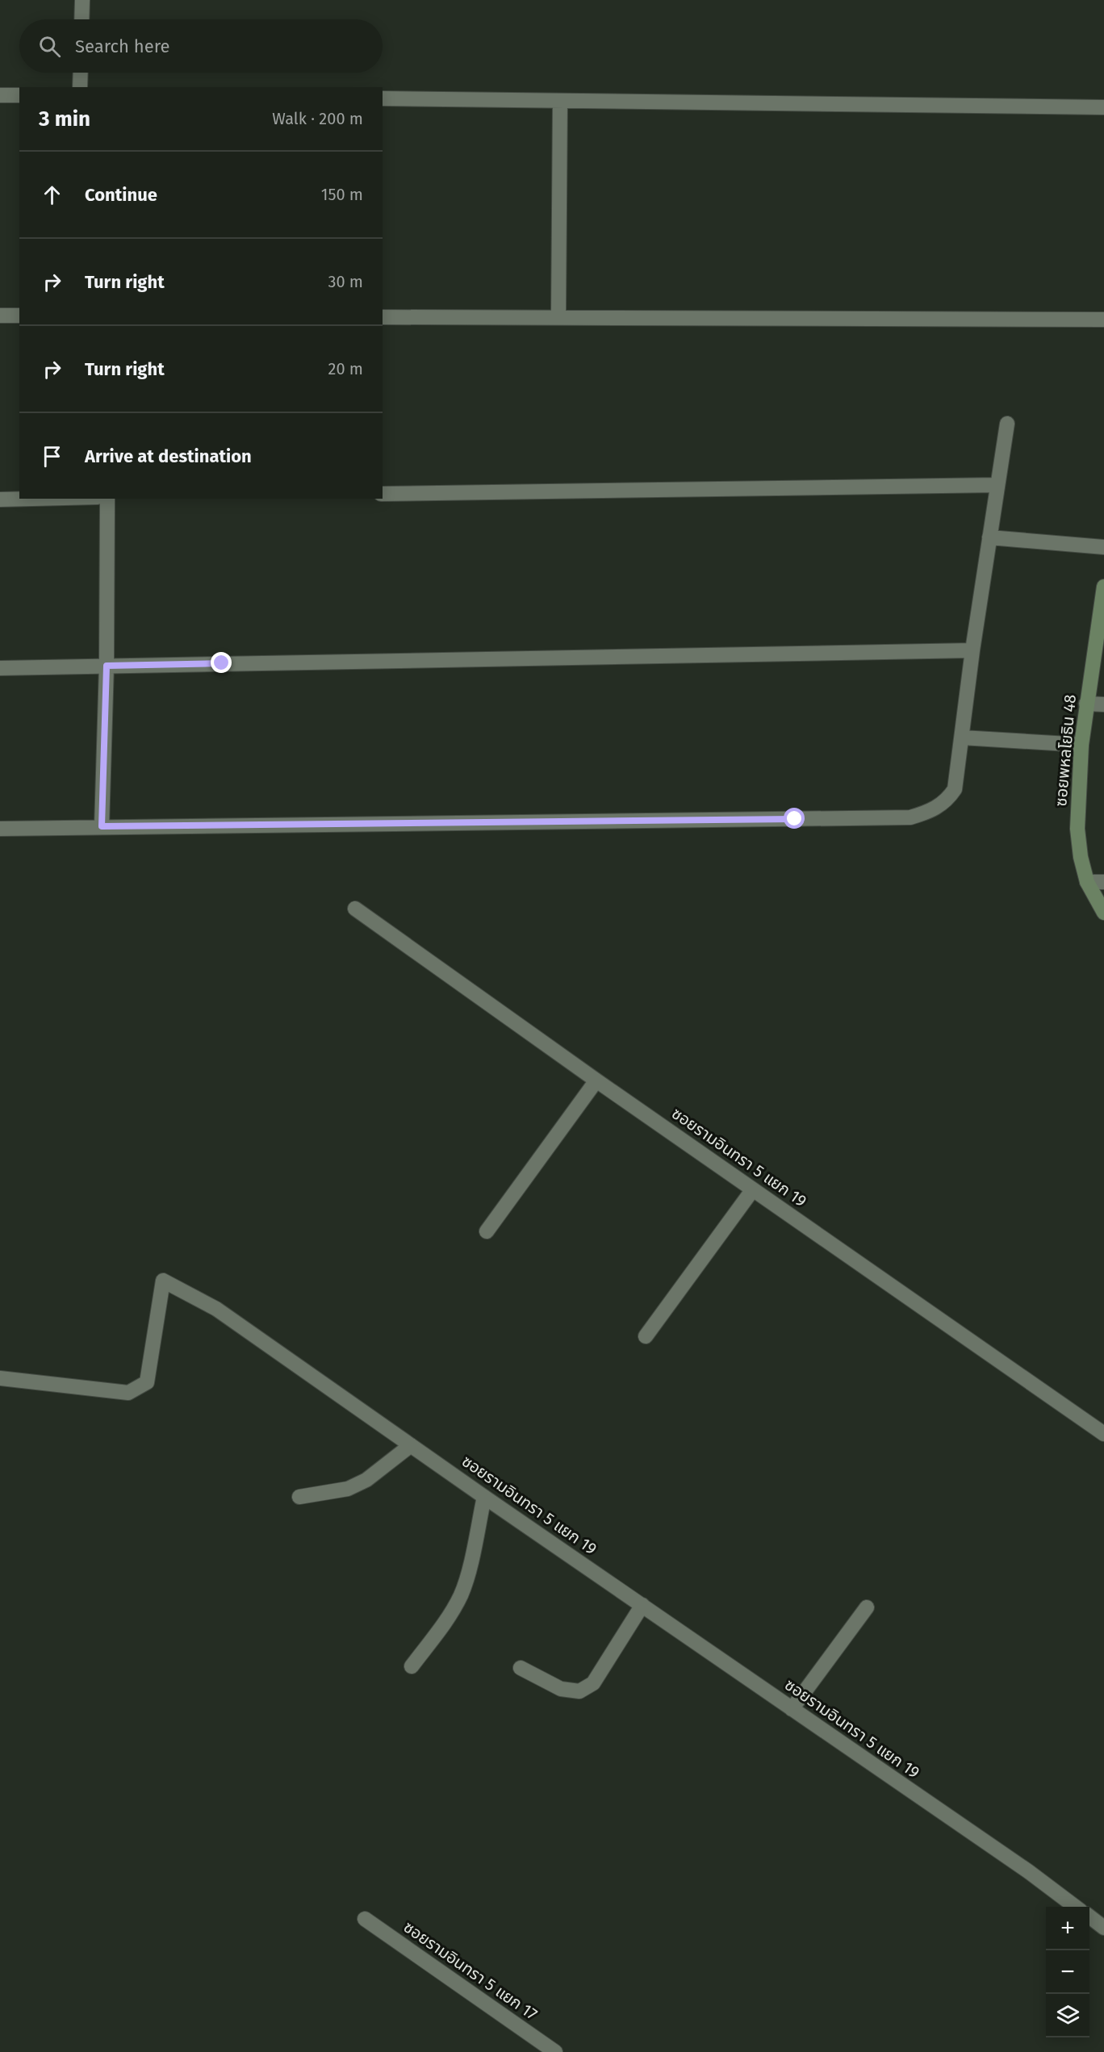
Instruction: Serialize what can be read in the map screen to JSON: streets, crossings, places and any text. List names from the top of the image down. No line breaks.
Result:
{"streets":{"street":["ซอยพหลโยธิน 48","ซอยรามอินทรา 5 แยก 19","ซอยรามอินทรา 5 แยก 17"]},"page":{"search":"Search here","heading":["3 min","Walk · 200 m"],"list":[["Continue","150 m"],["Turn right","30 m"],["Turn right","20 m"],"Arrive at destination"],"map_buttons":["+","−"]}}
